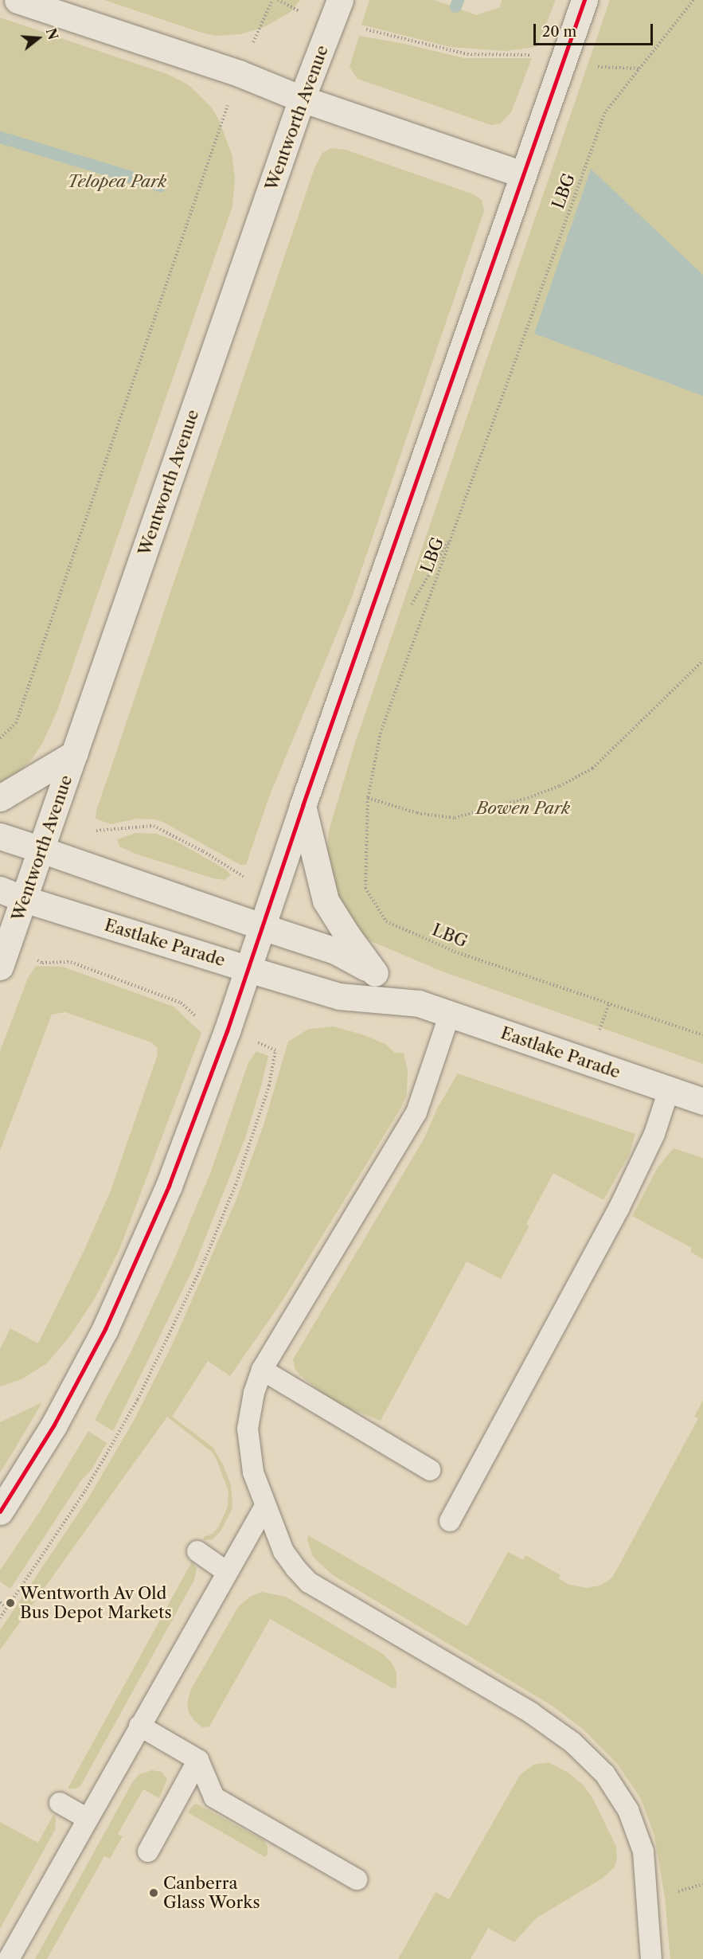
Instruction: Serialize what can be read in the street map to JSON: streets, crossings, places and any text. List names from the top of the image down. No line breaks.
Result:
{"streets":{"main road":["Wentworth Avenue","Eastlake Parade"],"path":["LBG"]},"crossings":[["Wentworth Avenue","Eastlake Parade"]],"parks":["Telopea Park","Bowen Park"],"places":["Wentworth Av Old Bus Depot Markets","Canberra Glass Works"],"scale_bar":"20 m","north":"right"}
